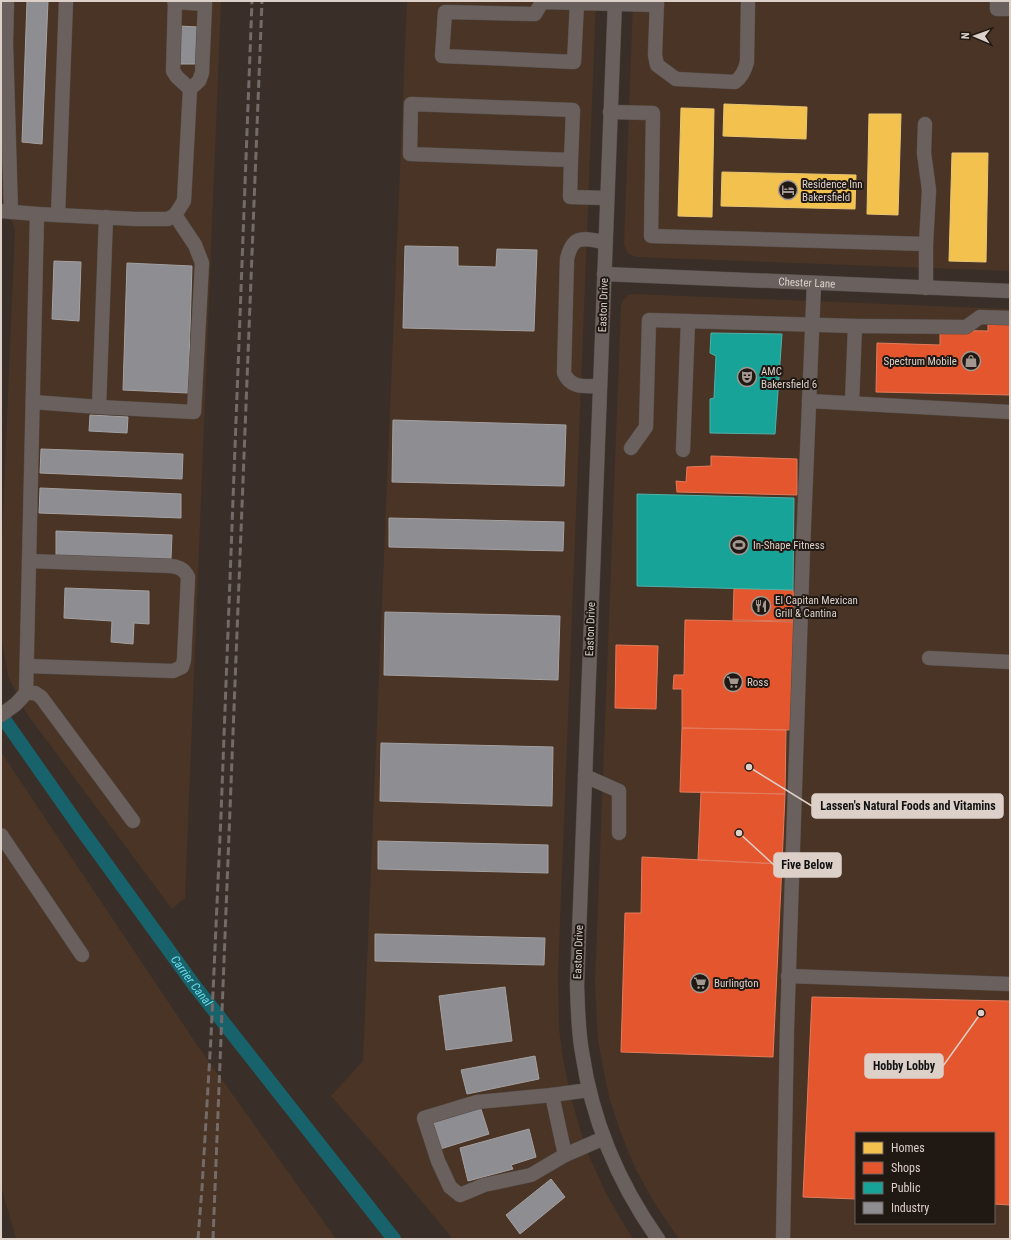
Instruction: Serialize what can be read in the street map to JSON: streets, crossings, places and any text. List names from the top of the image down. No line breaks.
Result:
{"streets":{"street":["Chester Lane","Easton Drive"]},"crossings":[["Chester Lane","Easton Drive"]],"water":["Carrier Canal"],"places":{"hotel":["Residence Inn Bakersfield"],"shop":["Spectrum Mobile"],"theatre":["AMC Bakersfield 6"],"sports":["In-Shape Fitness"],"restaurant":["El Capitan Mexican Grill & Cantina"],"supermarket":["Ross","Burlington"],"other":["Lassen's Natural Foods and Vitamins","Five Below","Hobby Lobby"]},"legend":["Homes","Shops","Public","Industry"],"north":"left"}
